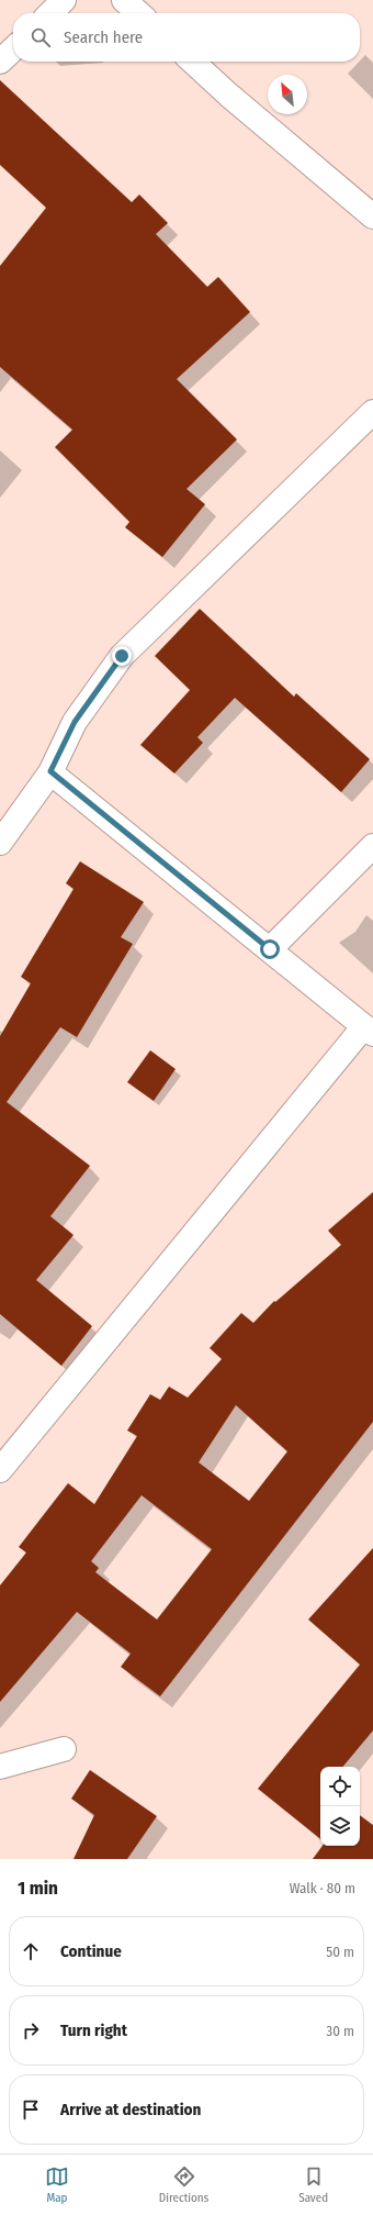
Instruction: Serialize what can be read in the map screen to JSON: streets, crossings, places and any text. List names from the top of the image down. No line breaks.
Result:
{"north":"top left","page":{"search":"Search here","heading":["1 min","Walk · 80 m"],"list":[["Continue","50 m"],["Turn right","30 m"],"Arrive at destination"],"nav":["Map","Directions","Saved"]}}
